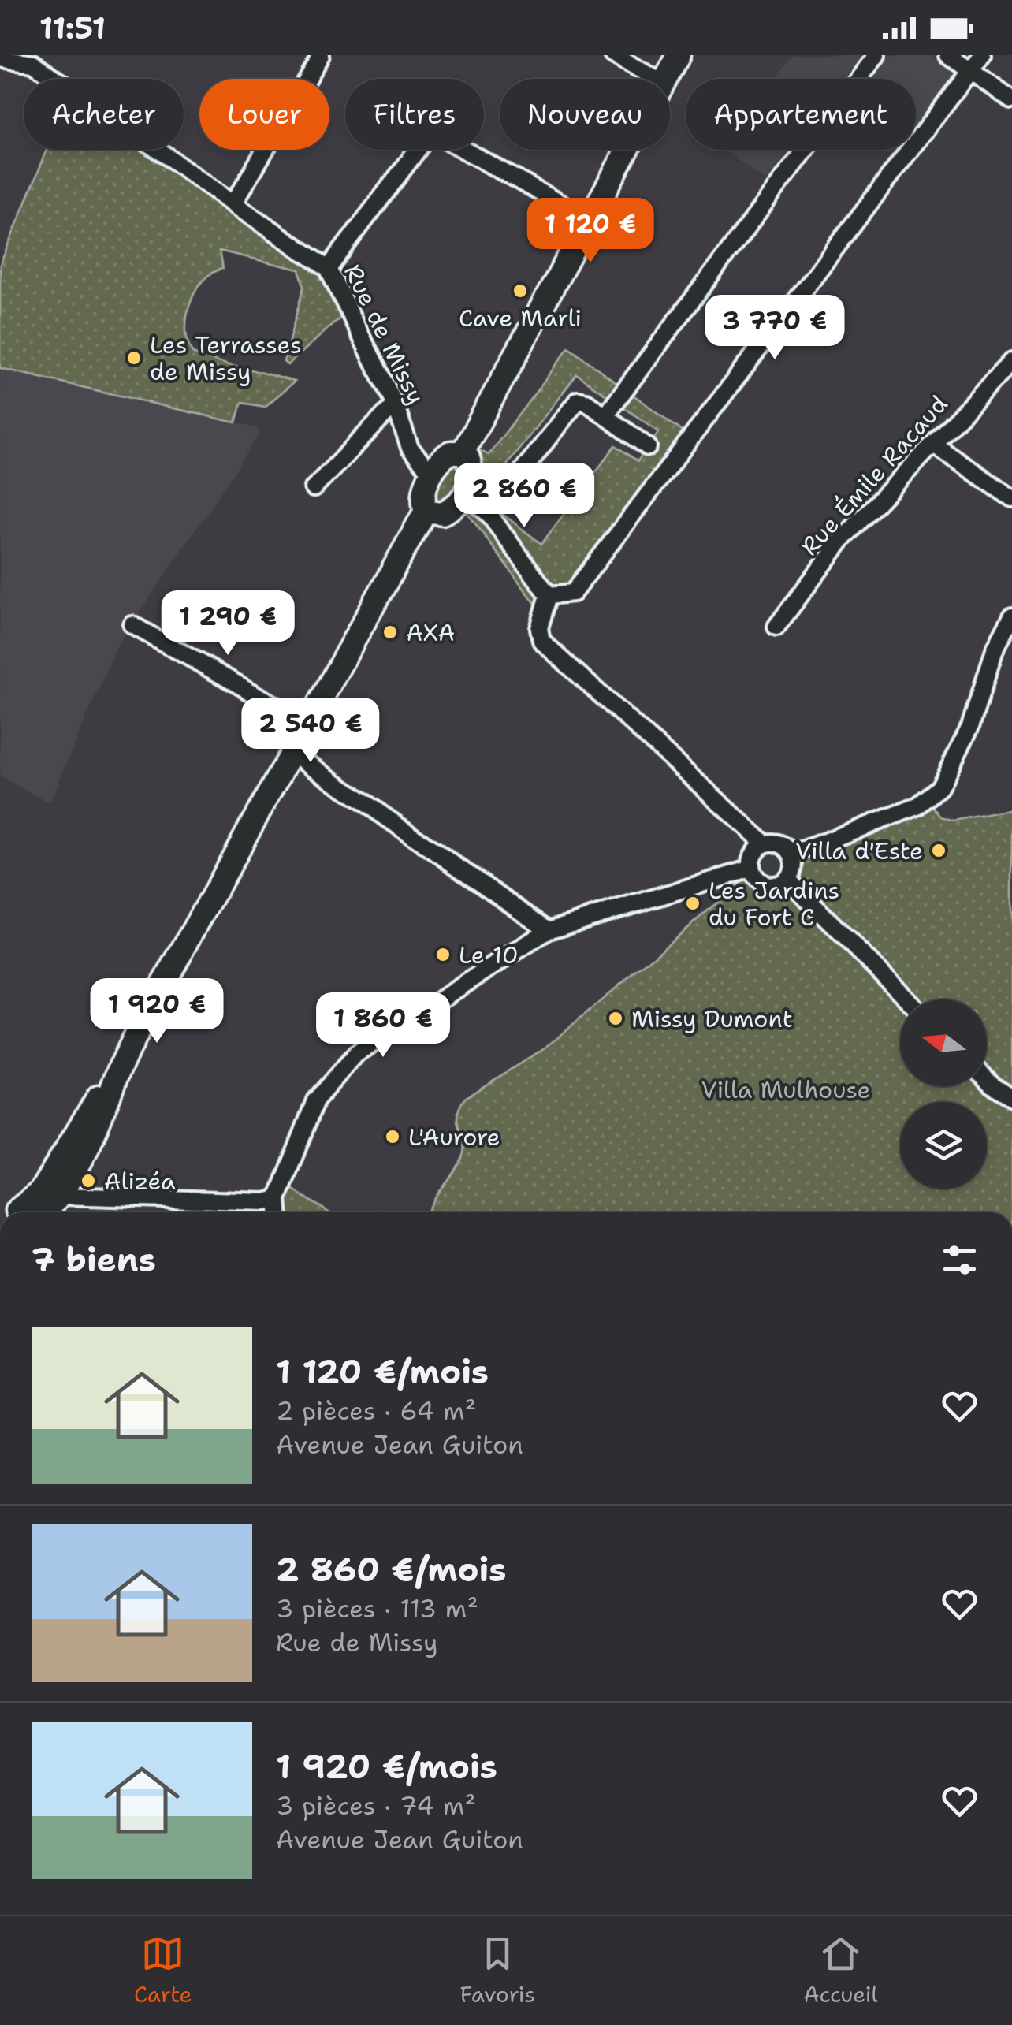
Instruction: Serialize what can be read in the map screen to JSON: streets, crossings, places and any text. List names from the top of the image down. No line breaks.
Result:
{"streets":{"street":["Rue de Missy","Rue Émile Racaud"]},"parks":["Villa Mulhouse"],"places":["Cave Marli","Les Terrasses de Missy","AXA","Villa d'Este","Les Jardins du Fort C","Le 10","Missy Dumont","L'Aurore","Alizéa"],"north":"left","page":{"status":"11:51","chip":["Acheter","Louer","Filtres","Nouveau","Appartement"],"price":["1 120 €","3 770 €","2 860 €","1 290 €","2 540 €","1 920 €","1 860 €"],"heading":"7 biens","list":[{"name":"1 120 €/mois","note":"2 pièces · 64 m² · Avenue Jean Guiton"},{"name":"2 860 €/mois","note":"3 pièces · 113 m² · Rue de Missy"},{"name":"1 920 €/mois","note":"3 pièces · 74 m² · Avenue Jean Guiton"}],"tabs":["Carte","Favoris","Accueil"]}}
